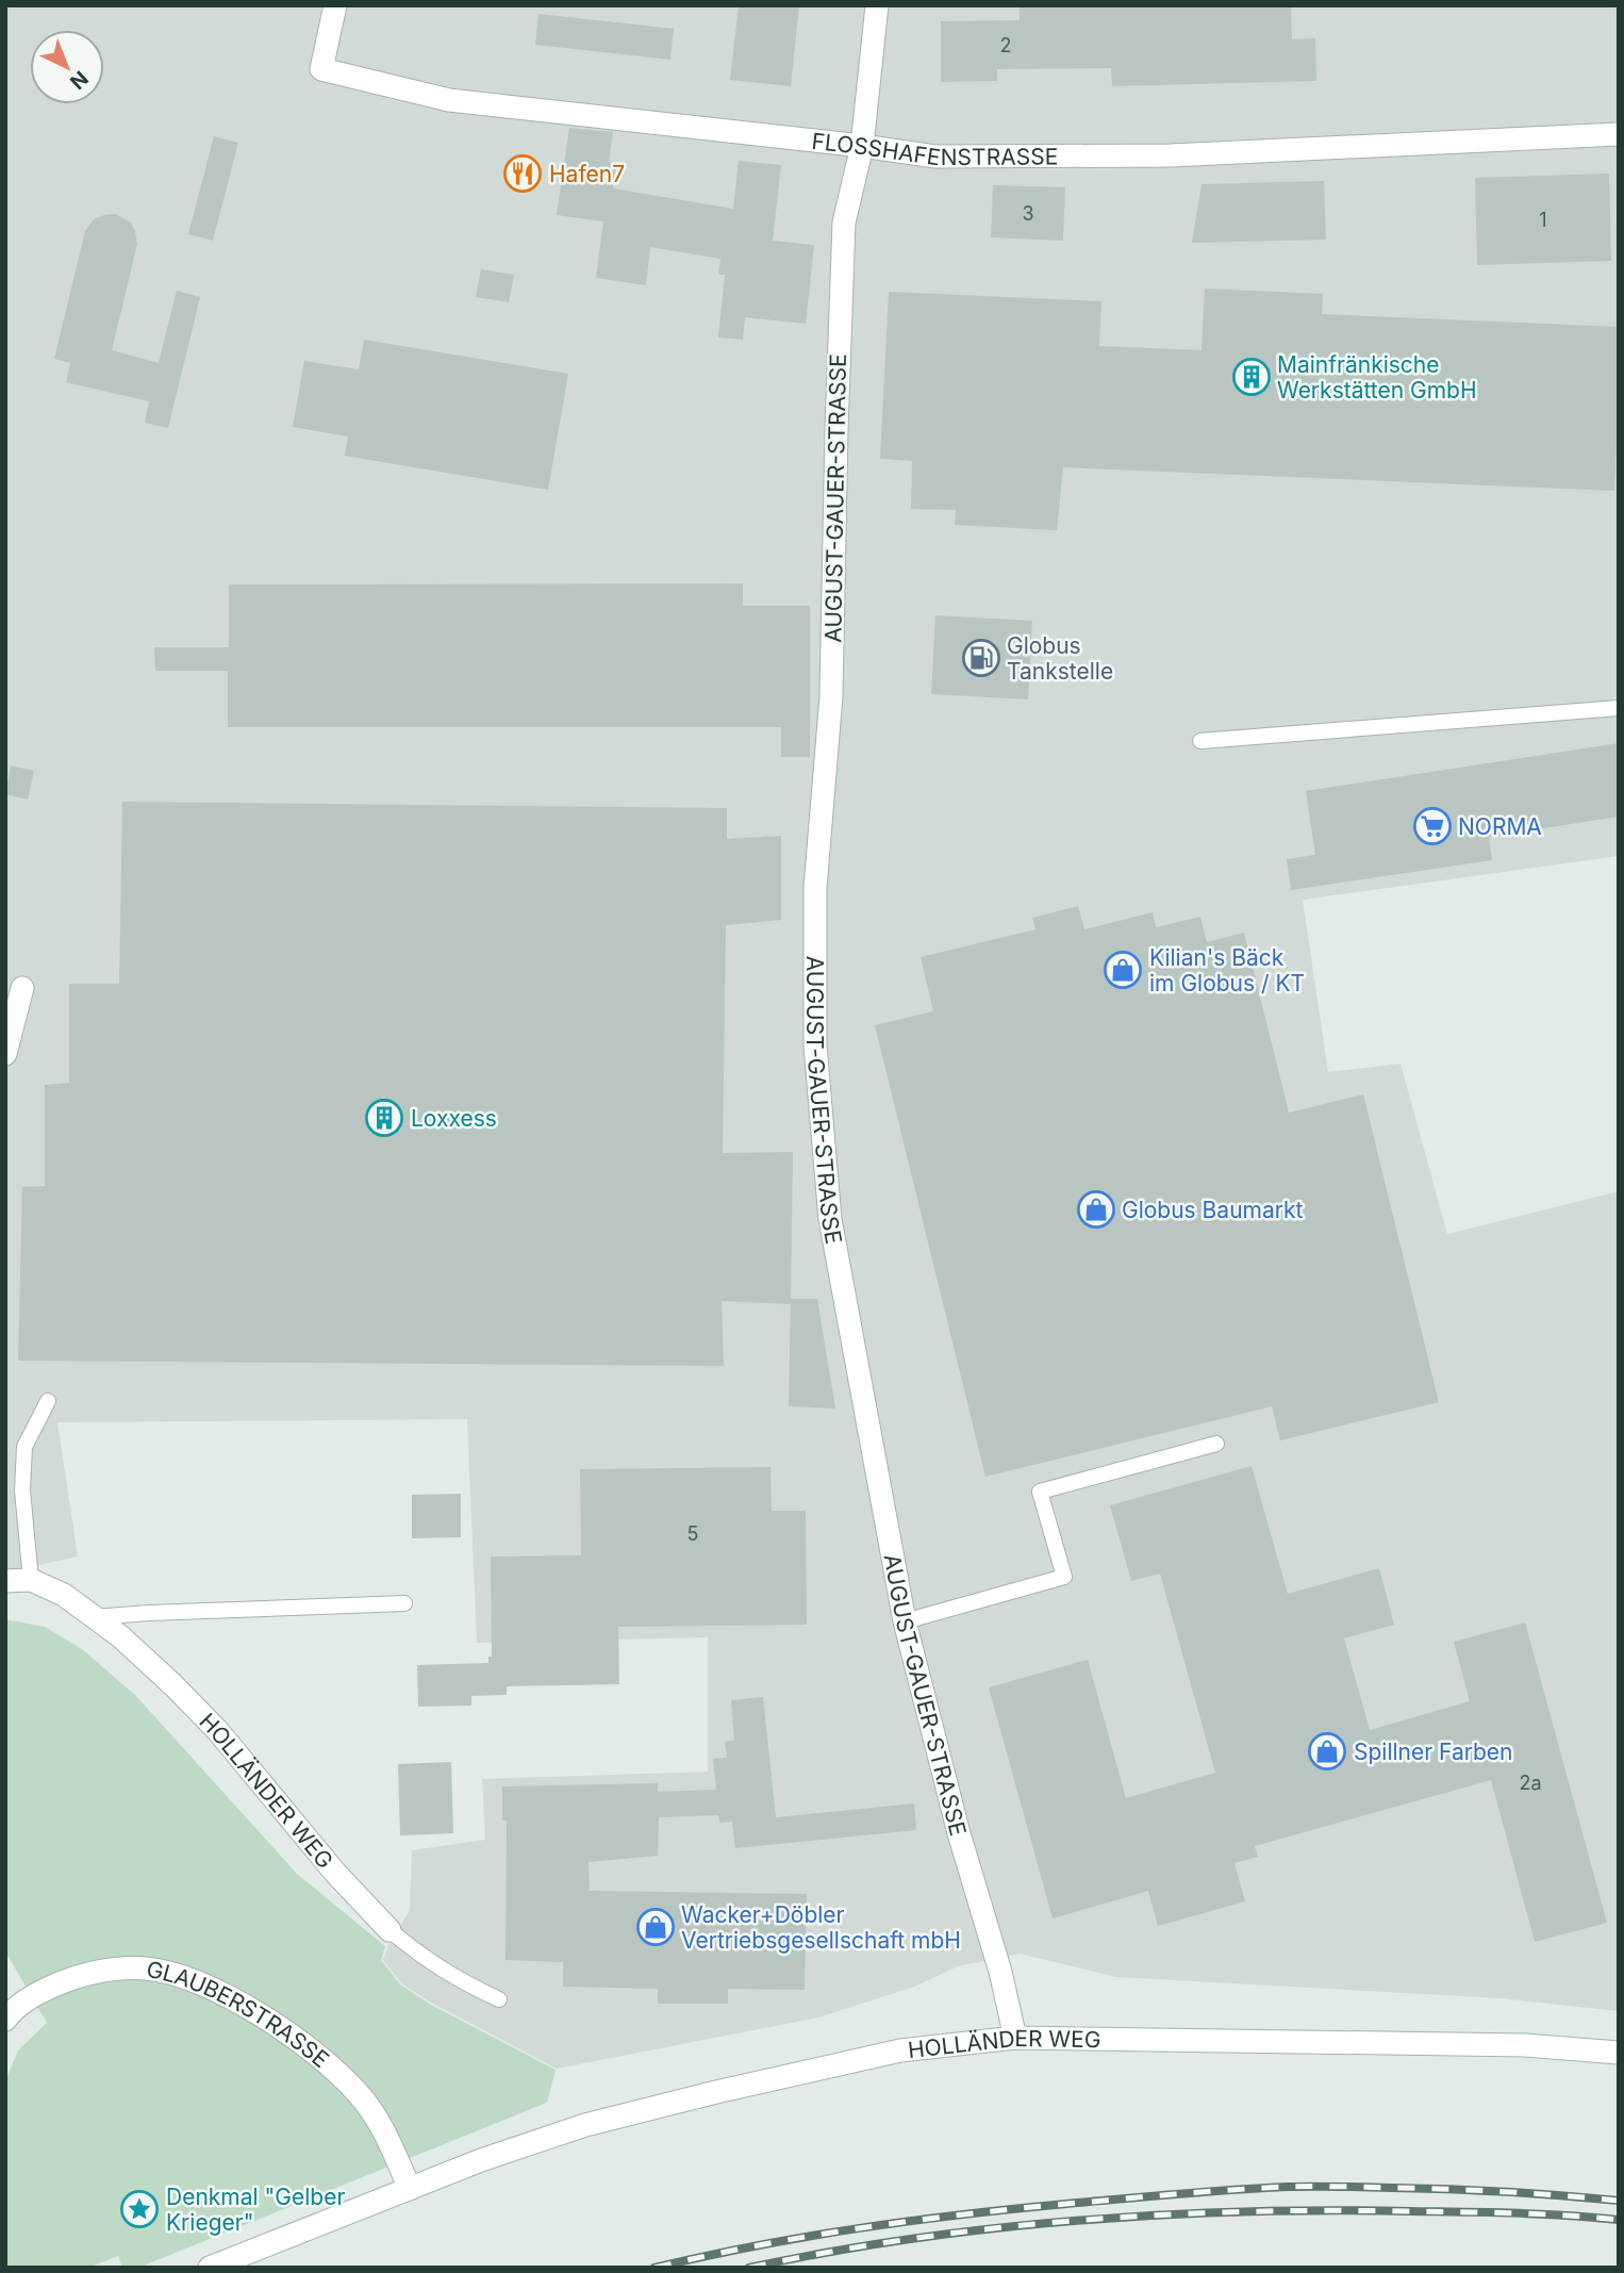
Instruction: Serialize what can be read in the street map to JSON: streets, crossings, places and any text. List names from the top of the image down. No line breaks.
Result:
{"streets":{"street":["FLOSSHAFENSTRASSE","AUGUST-GAUER-STRASSE","HOLLÄNDER WEG","GLAUBERSTRASSE"]},"crossings":[["FLOSSHAFENSTRASSE","AUGUST-GAUER-STRASSE"],["AUGUST-GAUER-STRASSE","HOLLÄNDER WEG"],["HOLLÄNDER WEG","GLAUBERSTRASSE"]],"places":{"restaurant":["Hafen7"],"building":["Mainfränkische Werkstätten GmbH","Loxxess"],"fuel station":["Globus Tankstelle"],"supermarket":["NORMA"],"shop":["Kilian's Bäck im Globus / KT","Globus Baumarkt","Spillner Farben","Wacker+Döbler Vertriebsgesellschaft mbH"],"place":["Denkmal \"Gelber Krieger\""]},"house_numbers":["2","3","1","5","2a"],"north":"bottom right"}
